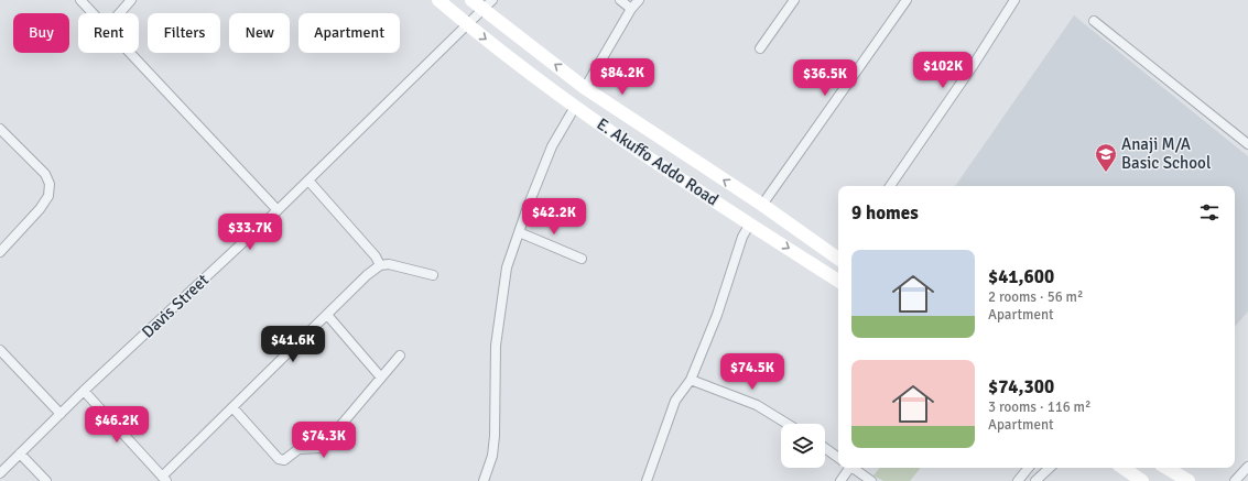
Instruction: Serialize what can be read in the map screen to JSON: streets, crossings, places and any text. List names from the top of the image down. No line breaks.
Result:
{"streets":{"main road":["E. Akuffo Addo Road"],"street":["Davis Street"]},"crossings":[["E. Akuffo Addo Road","Davis Street"]],"places":{"school or university":["Anaji M/A Basic School"]},"page":{"chip":["Buy","Rent","Filters","New","Apartment"],"price":["$102K","$84.2K","$36.5K","$42.2K","$33.7K","$41.6K","$74.5K","$46.2K","$74.3K"],"heading":"9 homes","list":[{"name":"$41,600","note":"2 rooms · 56 m² · Apartment"},{"name":"$74,300","note":"3 rooms · 116 m² · Apartment"}]}}
